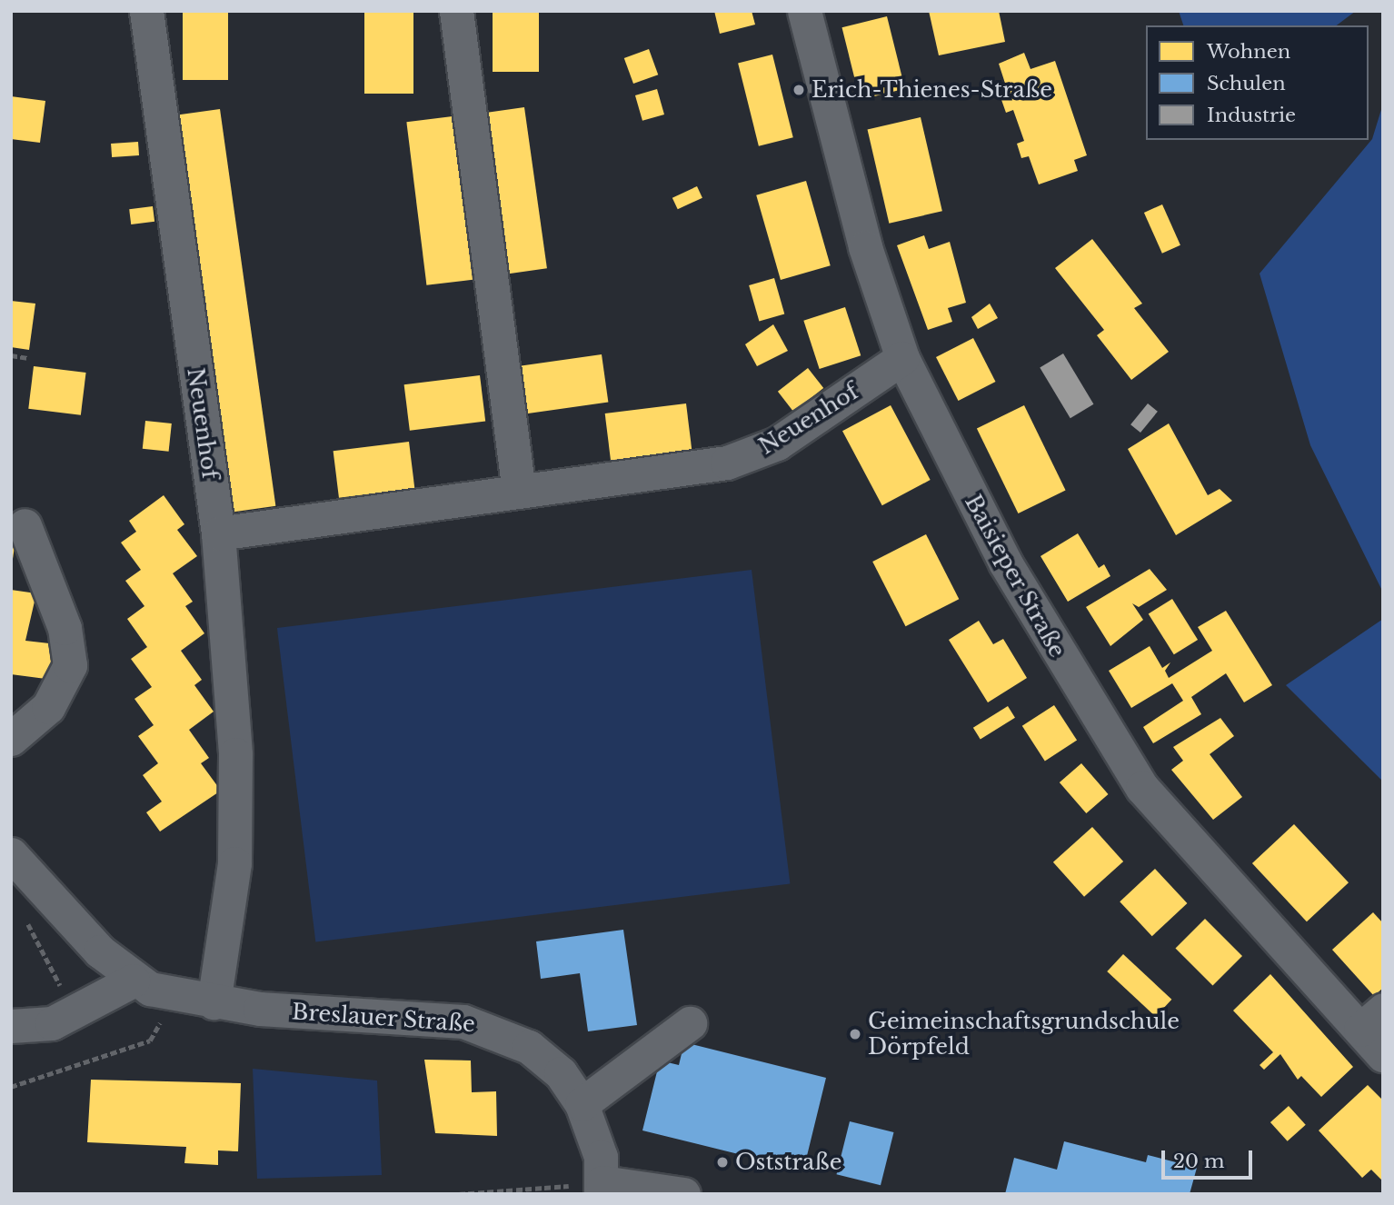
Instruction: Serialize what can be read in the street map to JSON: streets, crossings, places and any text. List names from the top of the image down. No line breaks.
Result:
{"streets":{"street":["Neuenhof","Baisieper Straße","Breslauer Straße"]},"crossings":[["Neuenhof","Baisieper Straße"]],"places":["Erich-Thienes-Straße","Geimeinschaftsgrundschule Dörpfeld","Oststraße"],"legend":["Wohnen","Schulen","Industrie"],"scale_bar":"20 m"}
